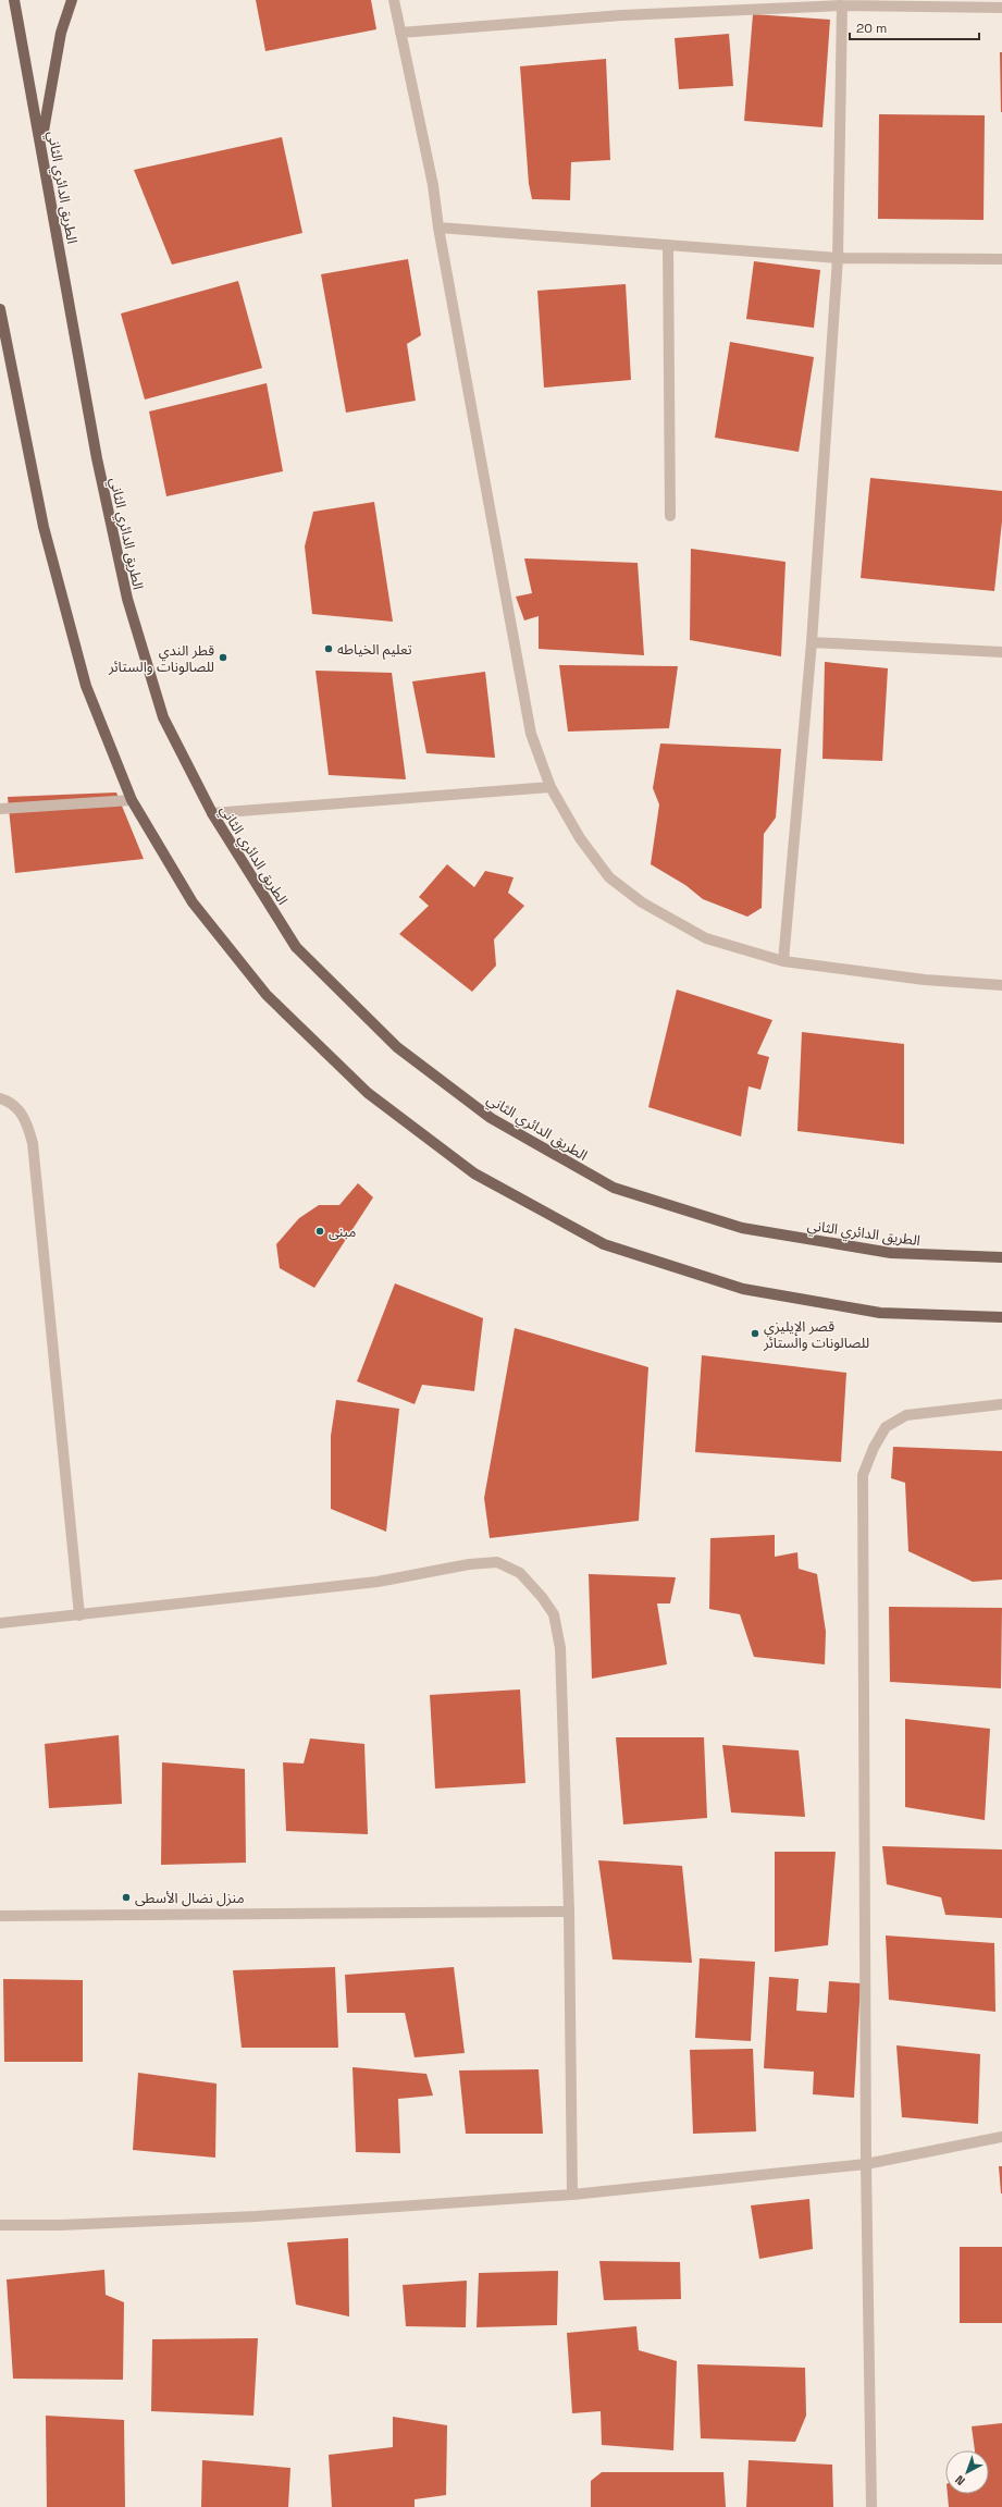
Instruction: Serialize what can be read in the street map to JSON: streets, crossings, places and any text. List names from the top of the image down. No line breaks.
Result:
{"streets":{"main road":["الطريق الدائري الثاني"]},"places":["تعليم الخياطه","قطر الندي للصالونات والستائر","مبنى","قصر الإيليزي للصالونات والستائر","منزل نضال الأسطى"],"scale_bar":"20 m","north":"bottom left"}
